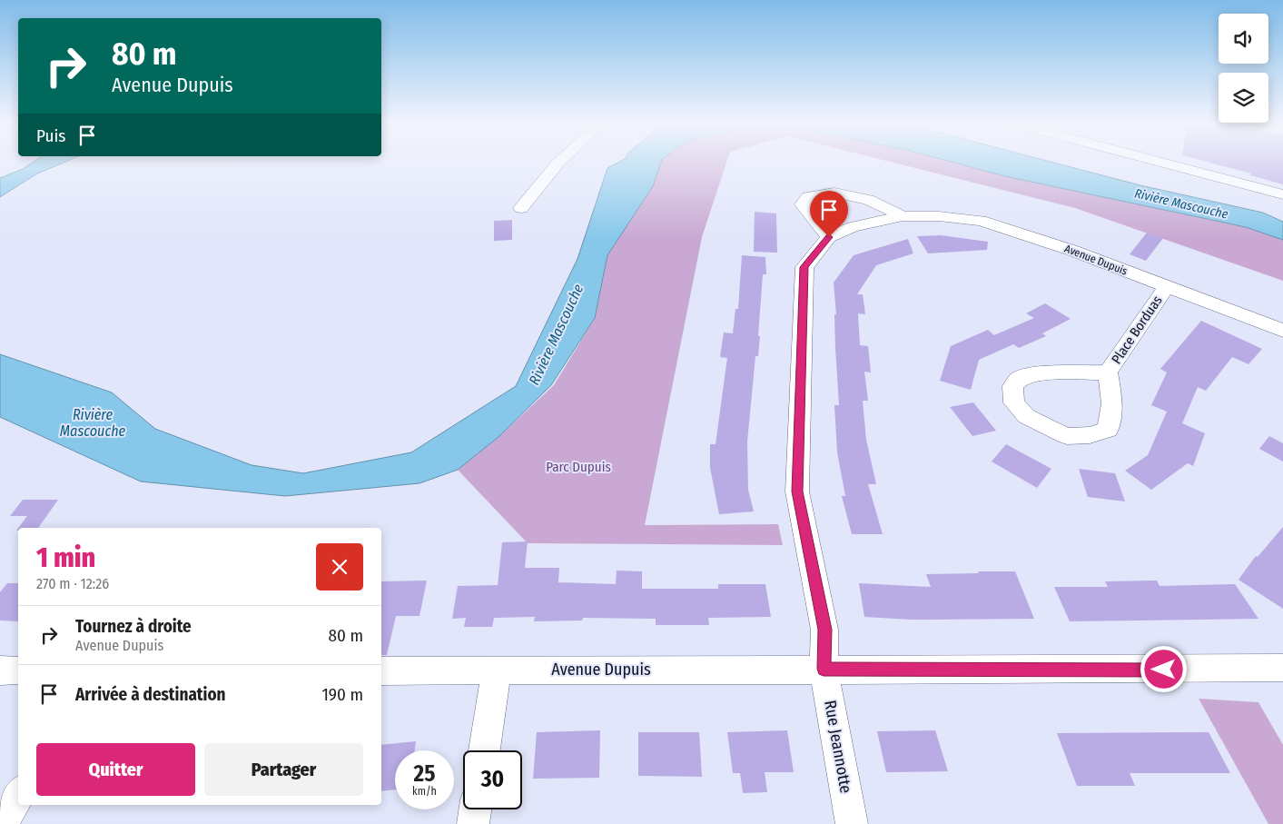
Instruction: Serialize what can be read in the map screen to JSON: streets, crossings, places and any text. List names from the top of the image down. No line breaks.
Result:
{"streets":{"street":["Avenue Dupuis","Place Borduas","Rue Jeannotte"]},"crossings":[["Avenue Dupuis","Place Borduas"],["Avenue Dupuis","Rue Jeannotte"]],"water":["Rivière Mascouche"],"parks":["Parc Dupuis"],"page":{"turn":["80 m","Avenue Dupuis"],"then":"Puis","heading":["1 min","270 m · 12:26"],"list":[{"name":"Tournez à droite","note":"Avenue Dupuis","value":"80 m"},{"name":"Arrivée à destination","value":"190 m"}],"buttons":["Quitter","Partager"],"speed":"25 km/h","limit":"30"}}
